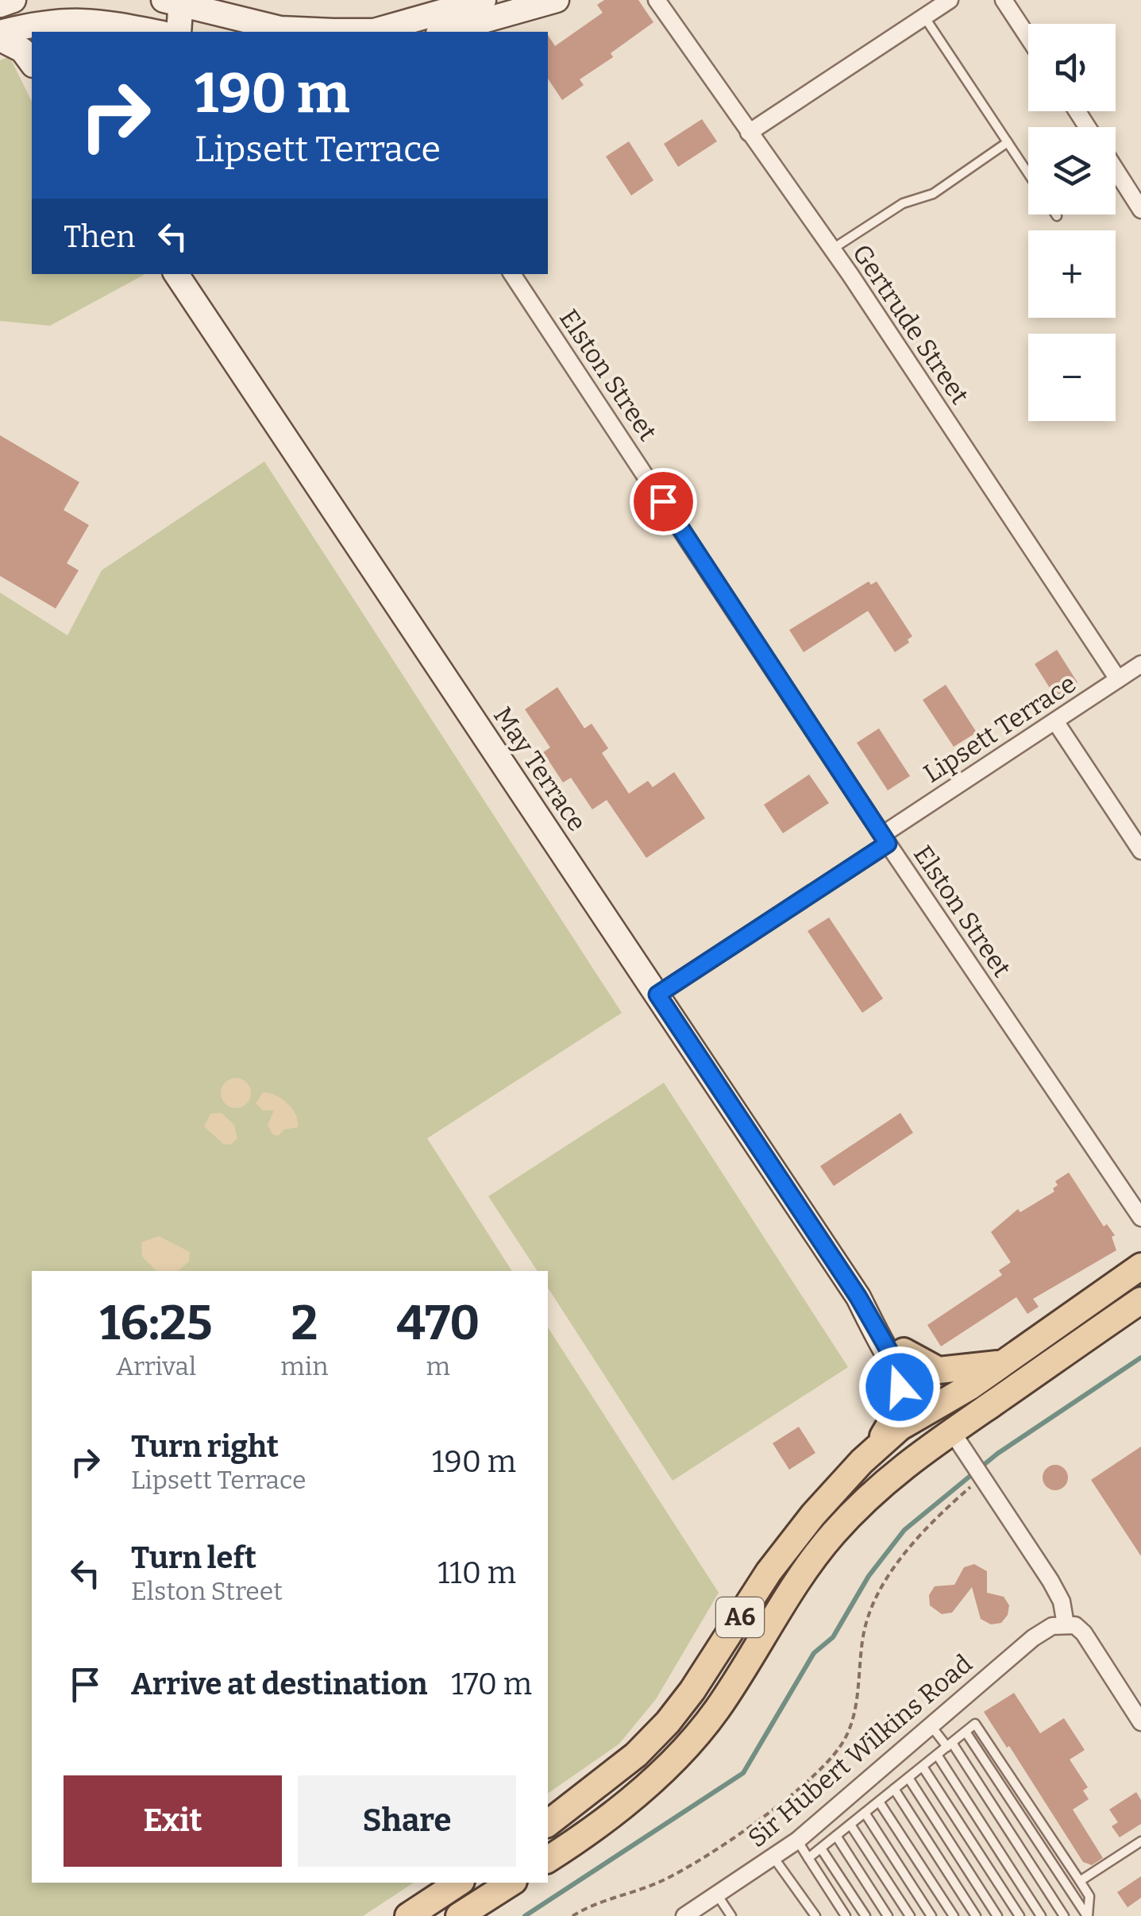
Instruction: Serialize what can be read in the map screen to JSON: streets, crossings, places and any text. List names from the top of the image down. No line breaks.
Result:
{"streets":{"main road":["A6"],"street":["Gertrude Street","Elston Street","Lipsett Terrace","May Terrace","Sir Hubert Wilkins Road"]},"crossings":[["Gertrude Street","Lipsett Terrace"],["Elston Street","Lipsett Terrace"],["Lipsett Terrace","May Terrace"],["May Terrace","A6"]],"page":{"map_buttons":["+","−"],"turn":["190 m","Lipsett Terrace"],"then":"Then","eta":["16:25","Arrival","2","min","470","m"],"list":[{"name":"Turn right","note":"Lipsett Terrace","value":"190 m"},{"name":"Turn left","note":"Elston Street","value":"110 m"},{"name":"Arrive at destination","value":"170 m"}],"buttons":["Exit","Share"]}}
